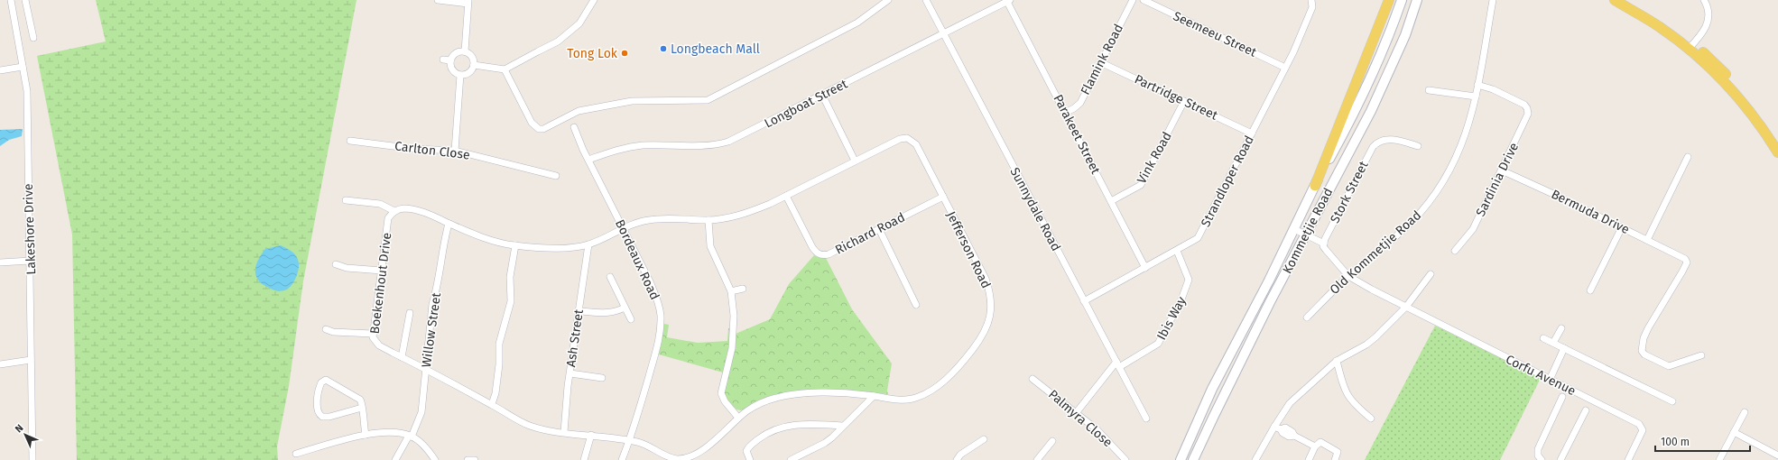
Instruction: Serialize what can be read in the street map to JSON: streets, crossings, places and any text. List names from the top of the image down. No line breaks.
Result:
{"streets":{"main road":["Kommetjie Road"],"street":["Seemeeu Street","Flamink Road","Partridge Street","Longboat Street","Parakeet Street","Carlton Close","Vink Road","Sardinia Drive","Strandloper Road","Stork Street","Sunnydale Road","Bermuda Drive","Lakeshore Drive","Richard Road","Jefferson Road","Old Kommetjie Road","Bordeaux Road","Boekenhout Drive","Ibis Way","Willow Street","Ash Street","Corfu Avenue","Palmyra Close"]},"crossings":[["Seemeeu Street","Strandloper Road"],["Flamink Road","Partridge Street"],["Flamink Road","Parakeet Street"],["Partridge Street","Vink Road"],["Partridge Street","Strandloper Road"],["Longboat Street","Parakeet Street"],["Longboat Street","Sunnydale Road"],["Longboat Street","Bordeaux Road"],["Parakeet Street","Vink Road"],["Parakeet Street","Strandloper Road"],["Sardinia Drive","Bermuda Drive"],["Sardinia Drive","Old Kommetjie Road"],["Strandloper Road","Sunnydale Road"],["Strandloper Road","Ibis Way"],["Sunnydale Road","Ibis Way"],["Richard Road","Jefferson Road"],["Jefferson Road","Bordeaux Road"],["Jefferson Road","Boekenhout Drive"],["Old Kommetjie Road","Corfu Avenue"],["Bordeaux Road","Boekenhout Drive"],["Boekenhout Drive","Willow Street"],["Boekenhout Drive","Ash Street"]],"places":["Longbeach Mall","Tong Lok"],"scale_bar":"100 m","north":"top left"}
